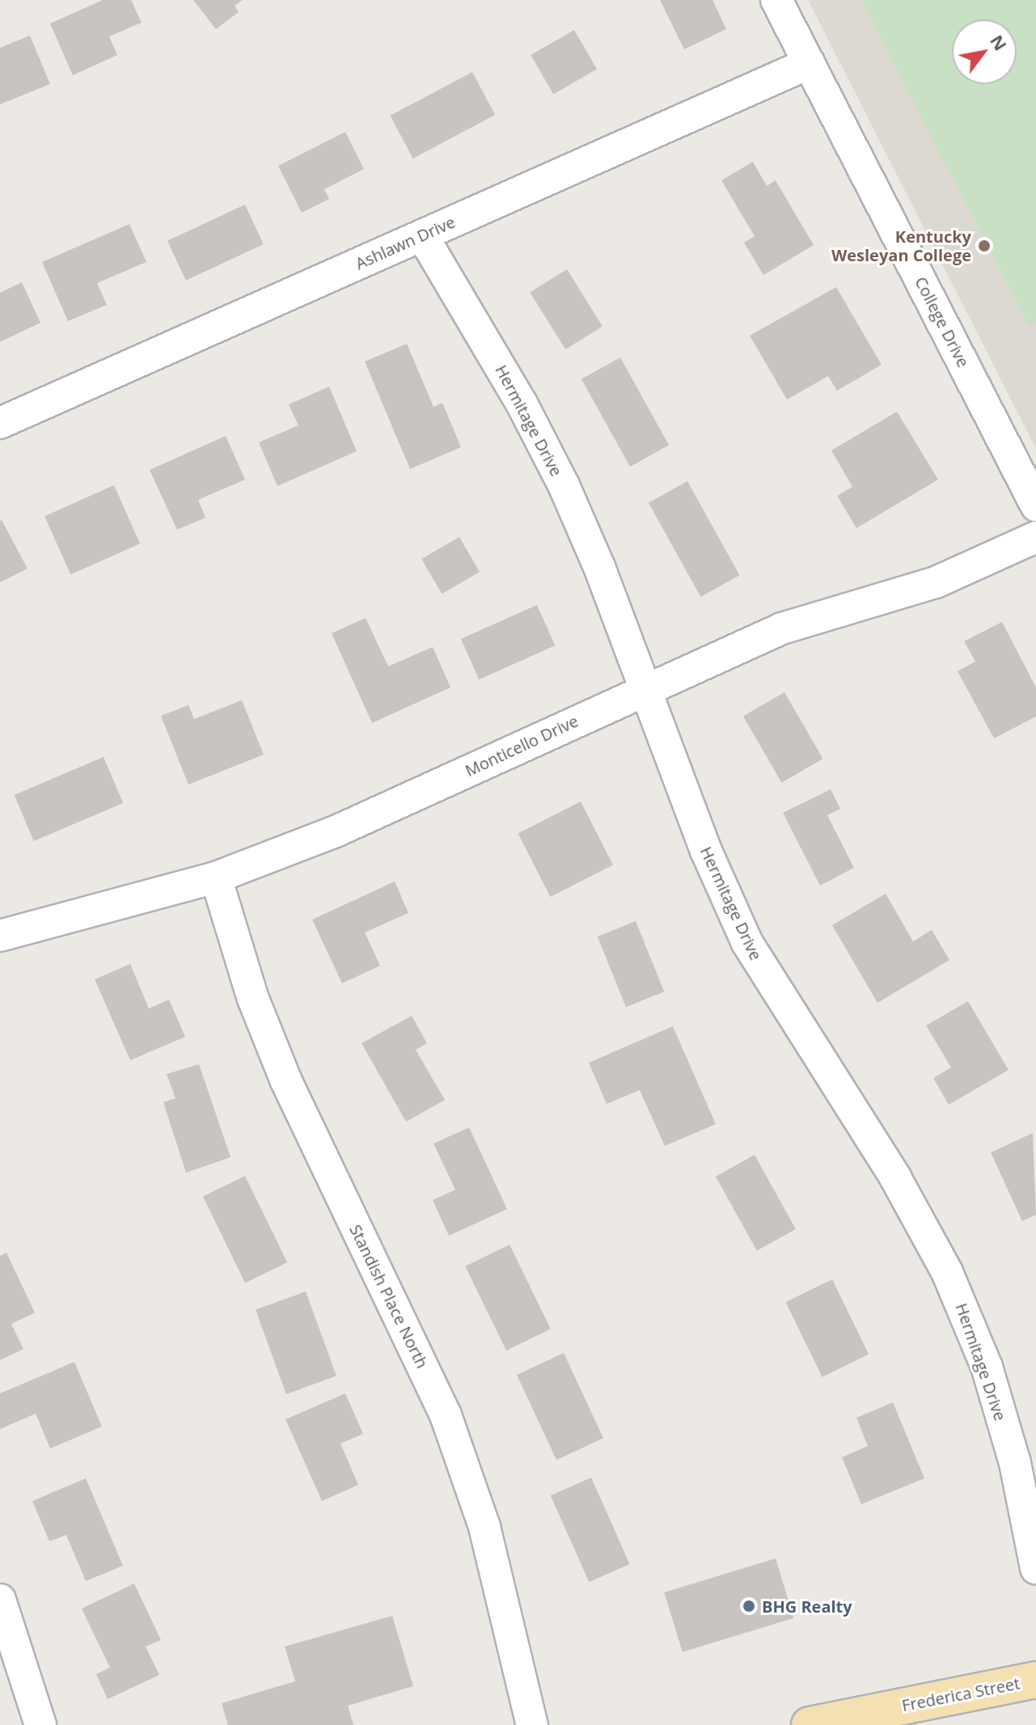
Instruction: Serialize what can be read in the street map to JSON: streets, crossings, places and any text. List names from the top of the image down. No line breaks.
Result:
{"streets":{"main road":["Frederica Street"],"street":["Ashlawn Drive","College Drive","Hermitage Drive","Monticello Drive","Standish Place North"]},"crossings":[["Ashlawn Drive","College Drive"],["Ashlawn Drive","Hermitage Drive"],["Hermitage Drive","Monticello Drive"],["Monticello Drive","Standish Place North"]],"places":["Kentucky Wesleyan College","BHG Realty"],"north":"top right"}
